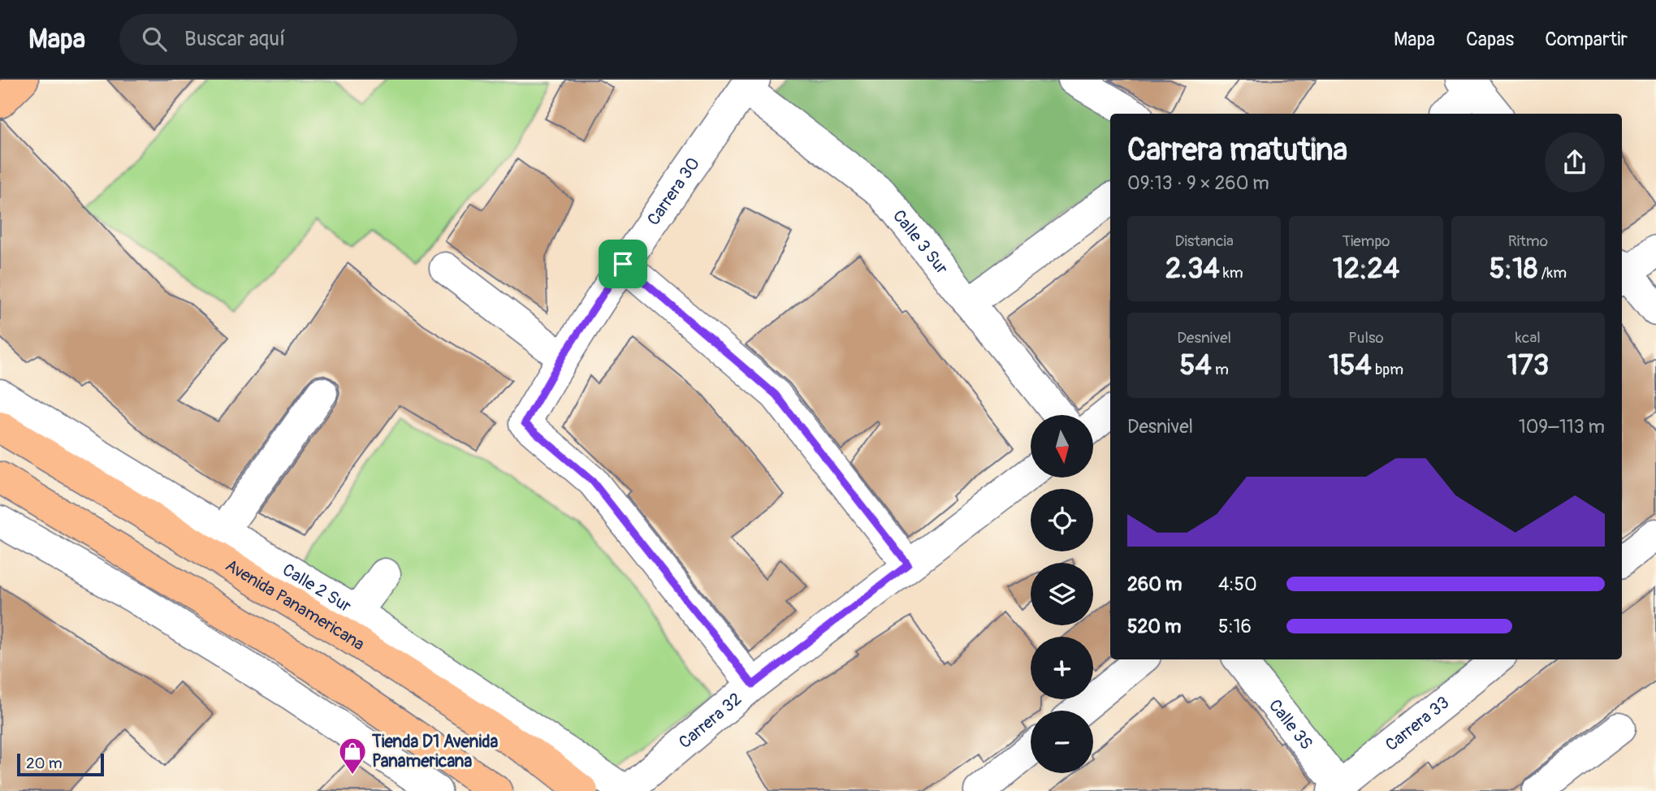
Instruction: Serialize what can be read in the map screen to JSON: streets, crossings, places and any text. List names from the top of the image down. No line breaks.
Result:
{"streets":{"main road":["Avenida Panamericana"],"street":["Carrera 30","Calle 3 Sur","Calle 2 Sur","Carrera 32","Calle 3S","Carrera 33"]},"crossings":[["Carrera 30","Calle 3 Sur"],["Carrera 30","Carrera 32"],["Calle 2 Sur","Avenida Panamericana"],["Calle 2 Sur","Carrera 32"],["Calle 3S","Carrera 33"]],"places":{"shop":["Tienda D1 Avenida Panamericana"]},"scale_bar":"20 m","north":"bottom","page":{"header":"Mapa","search":"Buscar aquí","nav":["Mapa","Capas","Compartir"],"heading":["Carrera matutina","09:13 · 9 × 260 m"],"stats":[["Distancia","2.34 km"],["Tiempo","12:24"],["Ritmo","5:18 /km"],["Desnivel","54 m"],["Pulso","154 bpm"],["kcal","173"]],"chart":["Desnivel","109–113 m"],"map_buttons":["+","−"],"list":[{"name":"260 m","note":"4:50"},{"name":"520 m","note":"5:16"}],"scale":"20 m"}}
